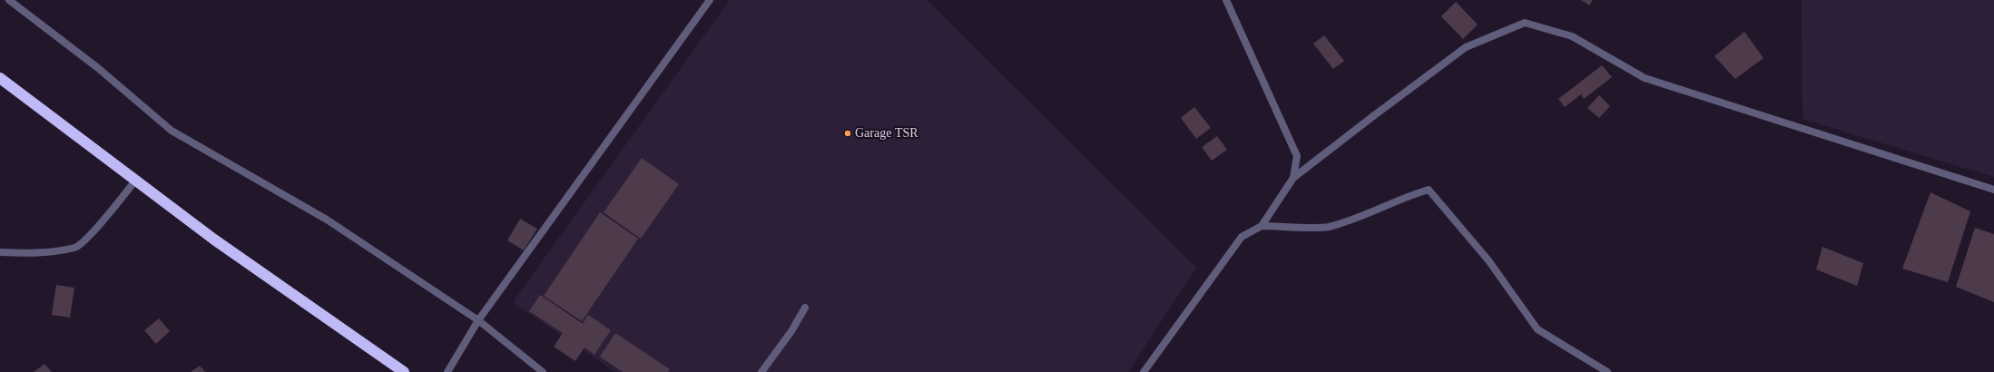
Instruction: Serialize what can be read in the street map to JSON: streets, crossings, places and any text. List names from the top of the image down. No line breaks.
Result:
{"places":["Garage TSR"]}
